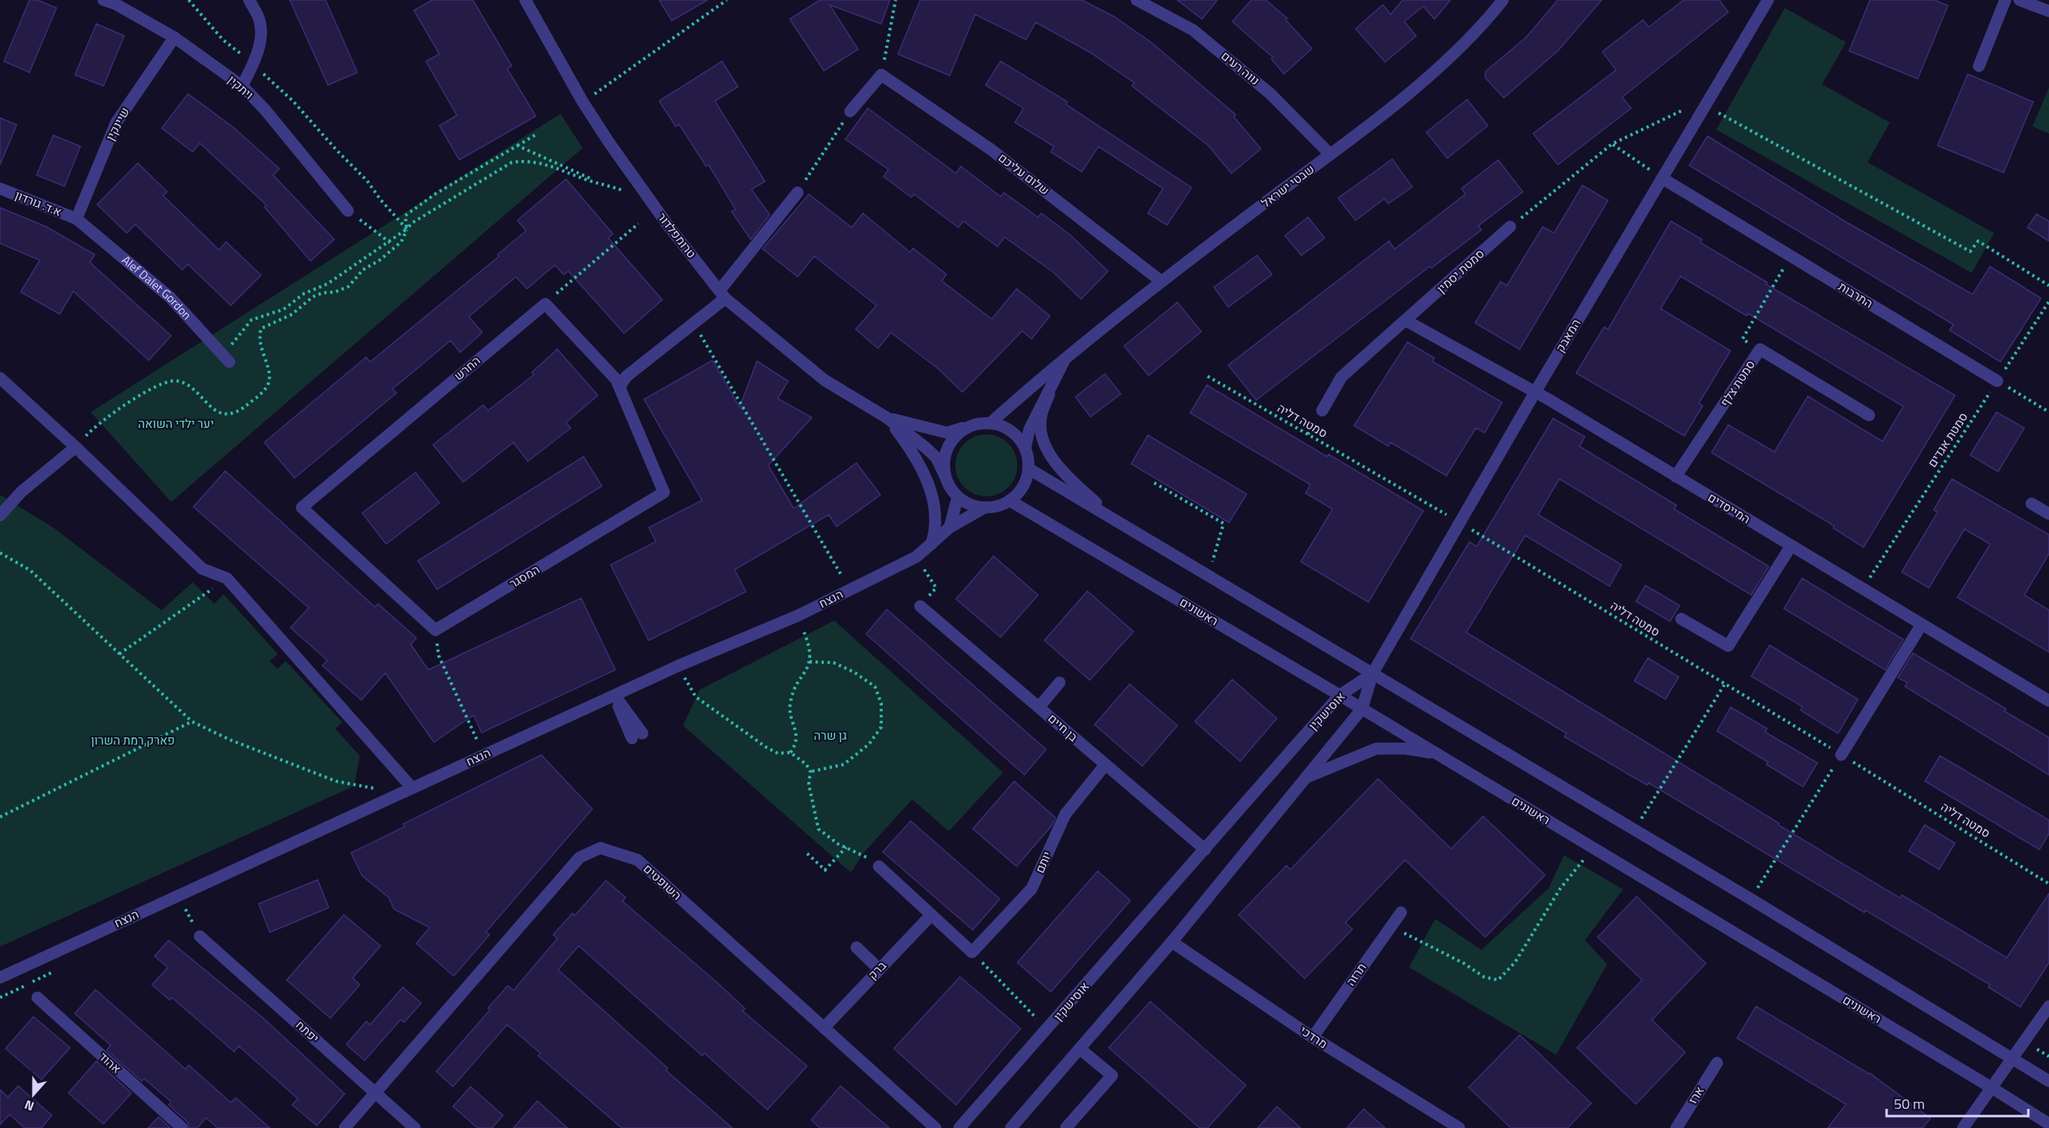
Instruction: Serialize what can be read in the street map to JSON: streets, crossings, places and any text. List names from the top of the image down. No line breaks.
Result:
{"streets":{"street":["נווה רעים","ויתקין","שיינקין","שלום עליכם","שבטי ישראל","א.ד. גורדון","טרומפלדור","סמטת יסמין","Alef Dalet Gordon","התרבות","המאבק","החרש","סמטת צלף","המייסדים","המסגר","הנצח","ראשונים","אוסישקין","בן חיים","יותם","השופטים","ברק","תרזה","יפתח","מרדכי","אהוד","ארז"],"path":["סמטה דליה","סמטת אגדים"]},"crossings":[["נווה רעים","שבטי ישראל"],["ויתקין","שיינקין"],["שיינקין","א.ד. גורדון"],["שיינקין","Alef Dalet Gordon"],["שלום עליכם","שבטי ישראל"],["שבטי ישראל","טרומפלדור"],["שבטי ישראל","הנצח"],["שבטי ישראל","ראשונים"],["א.ד. גורדון","Alef Dalet Gordon"],["טרומפלדור","הנצח"],["טרומפלדור","ראשונים"],["סמטת יסמין","המייסדים"],["התרבות","המאבק"],["התרבות","סמטת אגדים"],["המאבק","סמטה דליה"],["המאבק","המייסדים"],["המאבק","אוסישקין"],["החרש","המסגר"],["סמטת צלף","המייסדים"],["סמטת אגדים","המייסדים"],["הנצח","ראשונים"],["ראשונים","אוסישקין"],["אוסישקין","בן חיים"],["אוסישקין","מרדכי"],["בן חיים","יותם"],["השופטים","ברק"],["השופטים","יפתח"],["תרזה","מרדכי"]],"parks":["יער ילדי השואה","גן שרה","פארק רמת השרון"],"scale_bar":"50 m","north":"bottom"}
